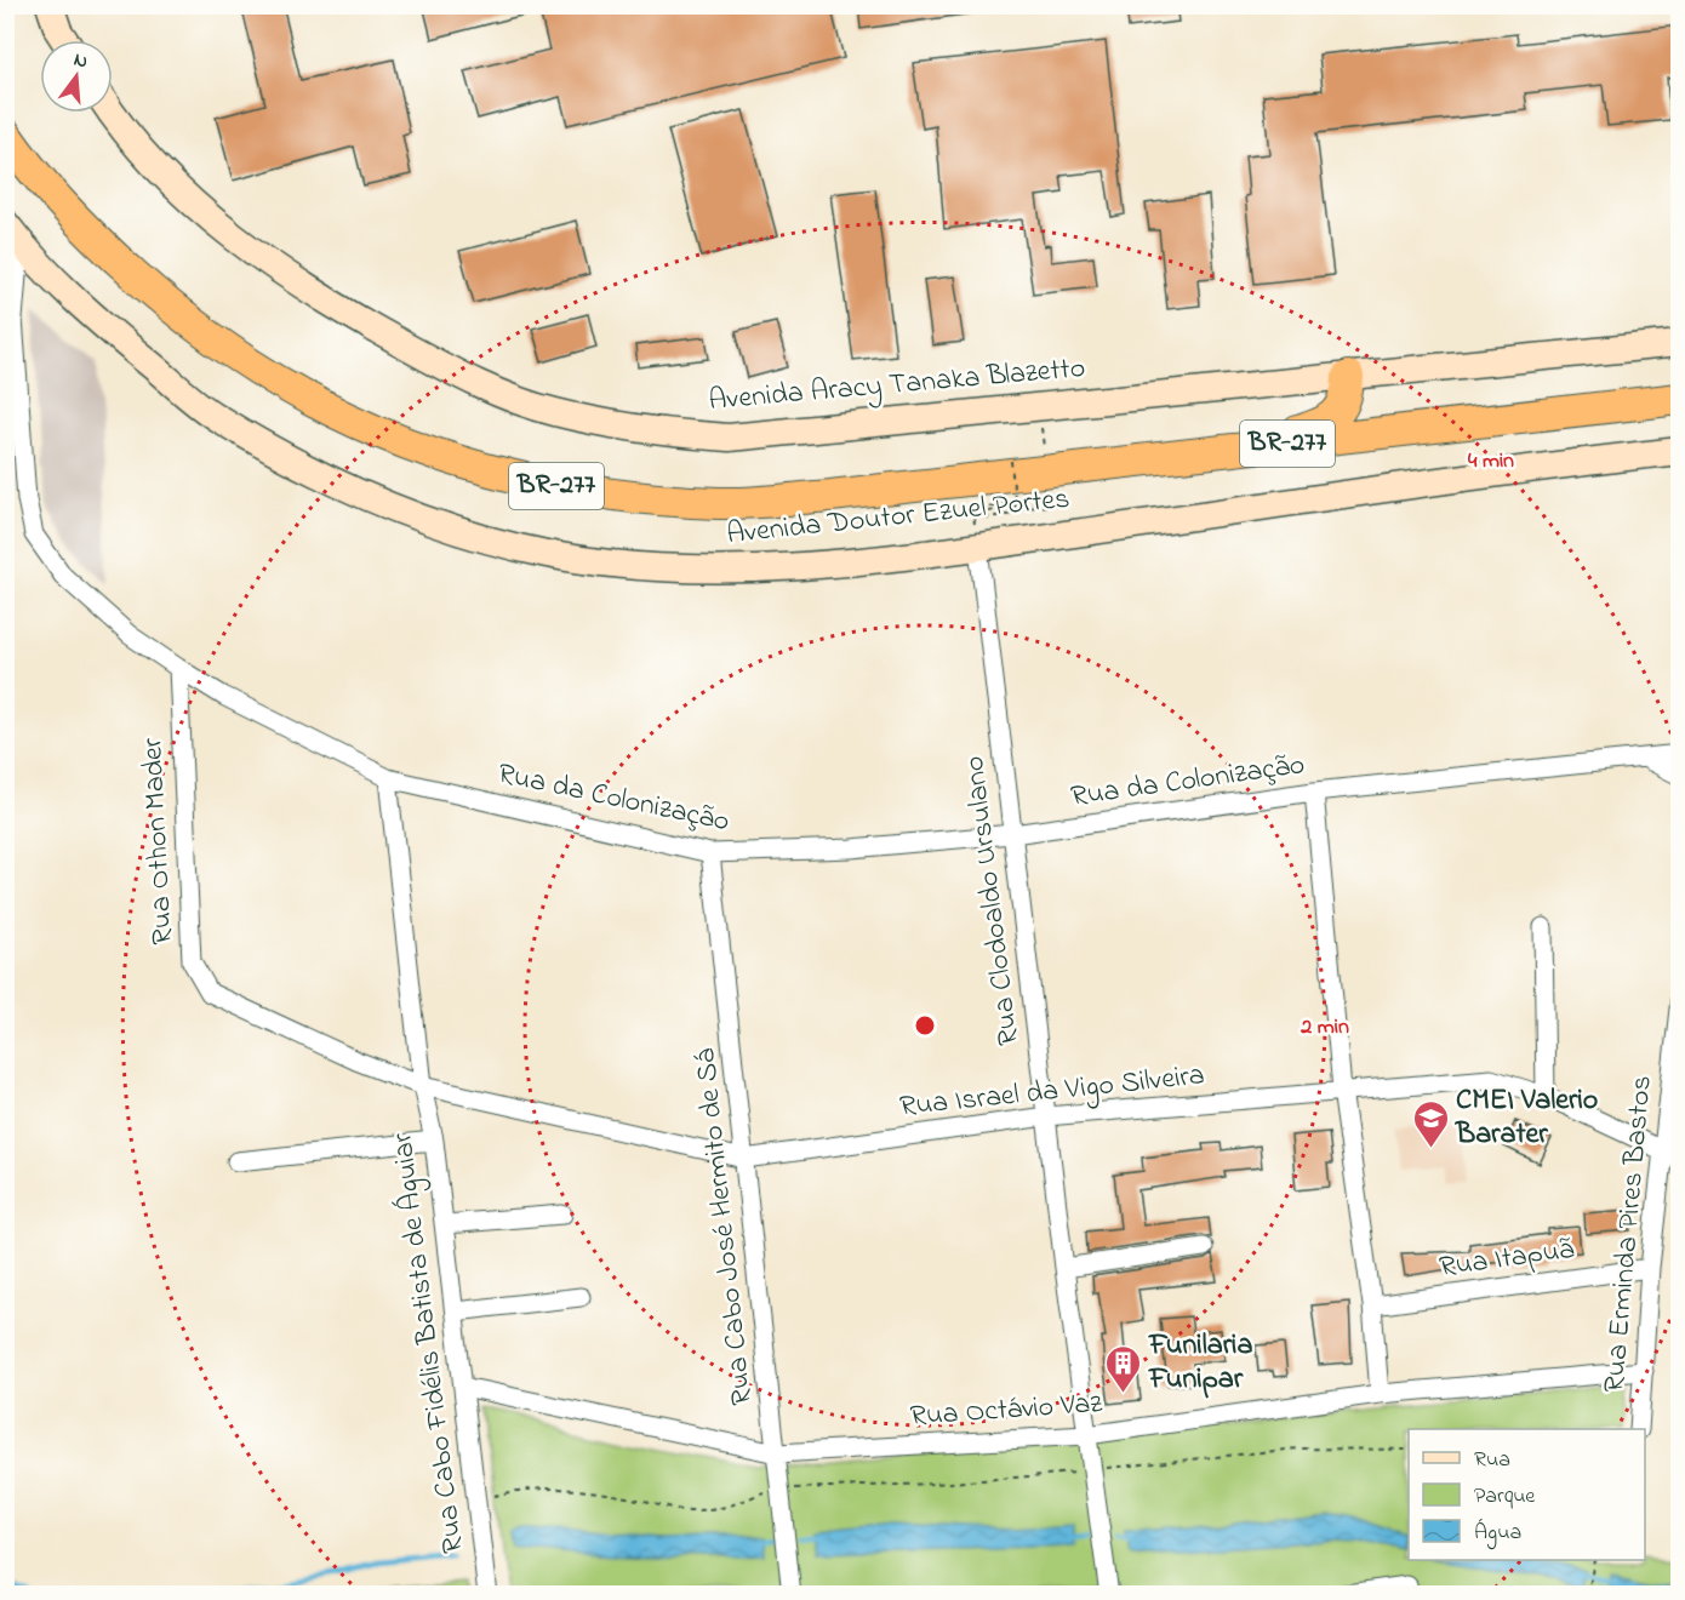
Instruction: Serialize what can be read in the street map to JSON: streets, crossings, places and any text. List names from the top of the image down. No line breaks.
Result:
{"streets":{"highway":["BR-277"],"main road":["Avenida Aracy Tanaka Blazetto","Avenida Doutor Ezuel Portes"],"street":["Rua da Colonização","Rua Othon Mader","Rua Clodoaldo Ursulano","Rua Israel da Vigo Silveira","Rua Cabo José Hermito de Sá","Rua Erminda Pires Bastos","Rua Itapuã","Rua Cabo Fidélis Batista de Águiar","Rua Octávio Vaz"]},"crossings":[["Avenida Doutor Ezuel Portes","Rua da Colonização"],["Avenida Doutor Ezuel Portes","Rua Clodoaldo Ursulano"],["Rua da Colonização","Rua Othon Mader"],["Rua da Colonização","Rua Clodoaldo Ursulano"],["Rua da Colonização","Rua Cabo José Hermito de Sá"],["Rua da Colonização","Rua Cabo Fidélis Batista de Águiar"],["Rua Othon Mader","Rua Israel da Vigo Silveira"],["Rua Othon Mader","Rua Cabo Fidélis Batista de Águiar"],["Rua Clodoaldo Ursulano","Rua Israel da Vigo Silveira"],["Rua Clodoaldo Ursulano","Rua Octávio Vaz"],["Rua Israel da Vigo Silveira","Rua Cabo José Hermito de Sá"],["Rua Israel da Vigo Silveira","Rua Erminda Pires Bastos"],["Rua Israel da Vigo Silveira","Rua Cabo Fidélis Batista de Águiar"],["Rua Cabo José Hermito de Sá","Rua Octávio Vaz"],["Rua Erminda Pires Bastos","Rua Itapuã"],["Rua Erminda Pires Bastos","Rua Octávio Vaz"],["Rua Cabo Fidélis Batista de Águiar","Rua Octávio Vaz"]],"places":{"school or university":["CMEI Valerio Barater"],"building":["Funilaria Funipar"]},"legend":["Rua","Parque","Água"],"north":"top","rings":["4 min","2 min"]}
